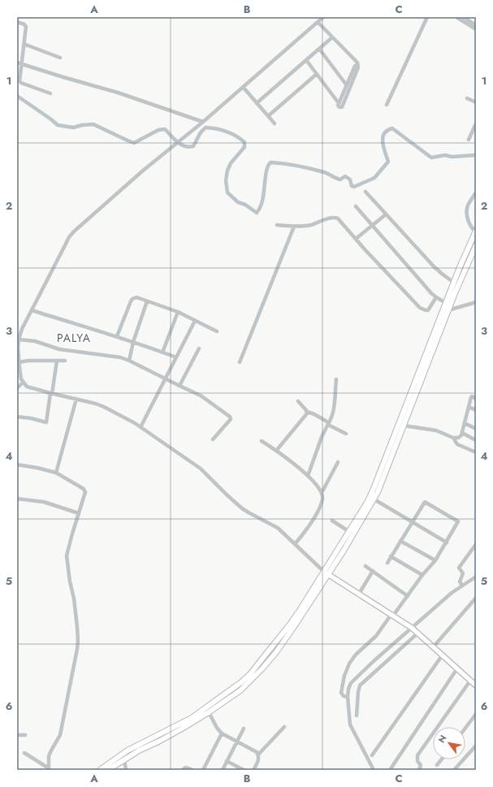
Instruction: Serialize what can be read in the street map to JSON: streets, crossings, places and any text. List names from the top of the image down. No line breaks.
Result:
{"districts":["PALYA"],"north":"top left","grid":{"columns":["A","B","C"],"rows":["1","2","3","4","5","6"]}}
